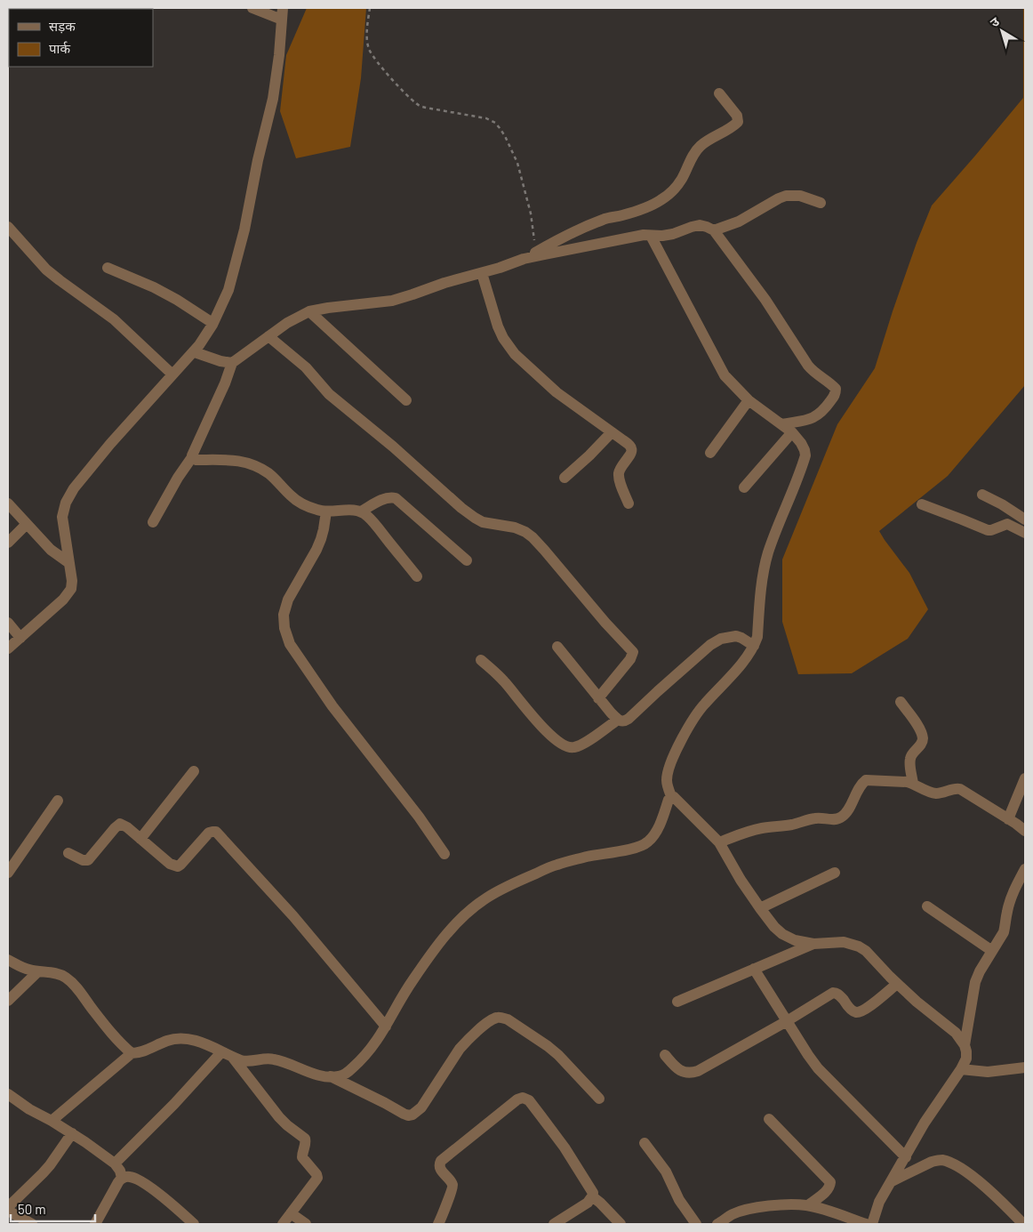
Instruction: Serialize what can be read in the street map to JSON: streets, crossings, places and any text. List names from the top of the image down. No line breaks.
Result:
{"legend":["सड़क","पार्क"],"scale_bar":"50 m","north":"top left"}
